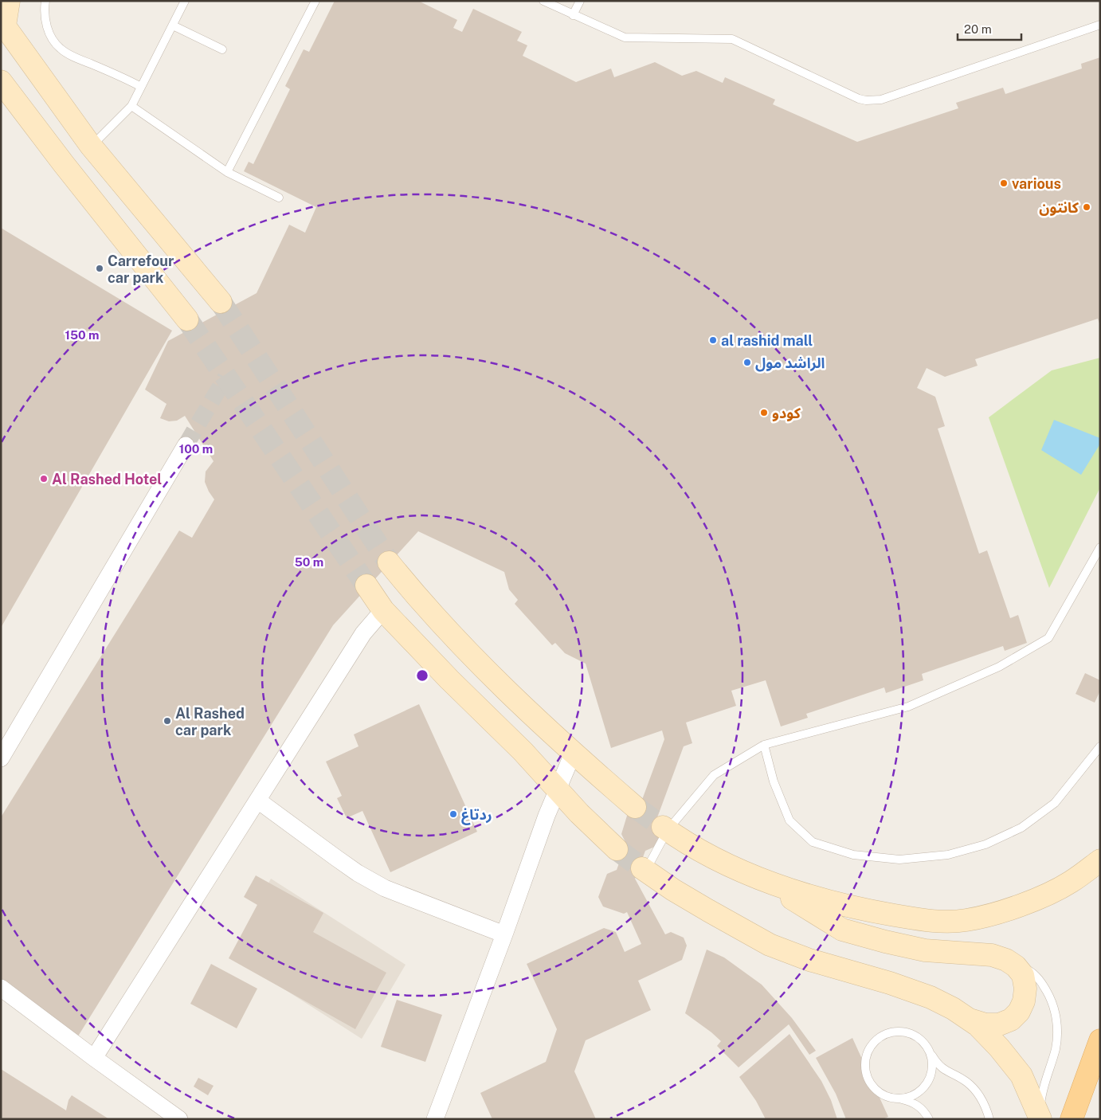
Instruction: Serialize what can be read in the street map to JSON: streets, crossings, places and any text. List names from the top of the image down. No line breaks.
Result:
{"places":["various","كانتون","Carrefour car park","al rashid mall","الراشد مول","كودو","Al Rashed Hotel","Al Rashed car park","ردتاغ"],"scale_bar":"20 m","rings":["150 m","100 m","50 m"]}
